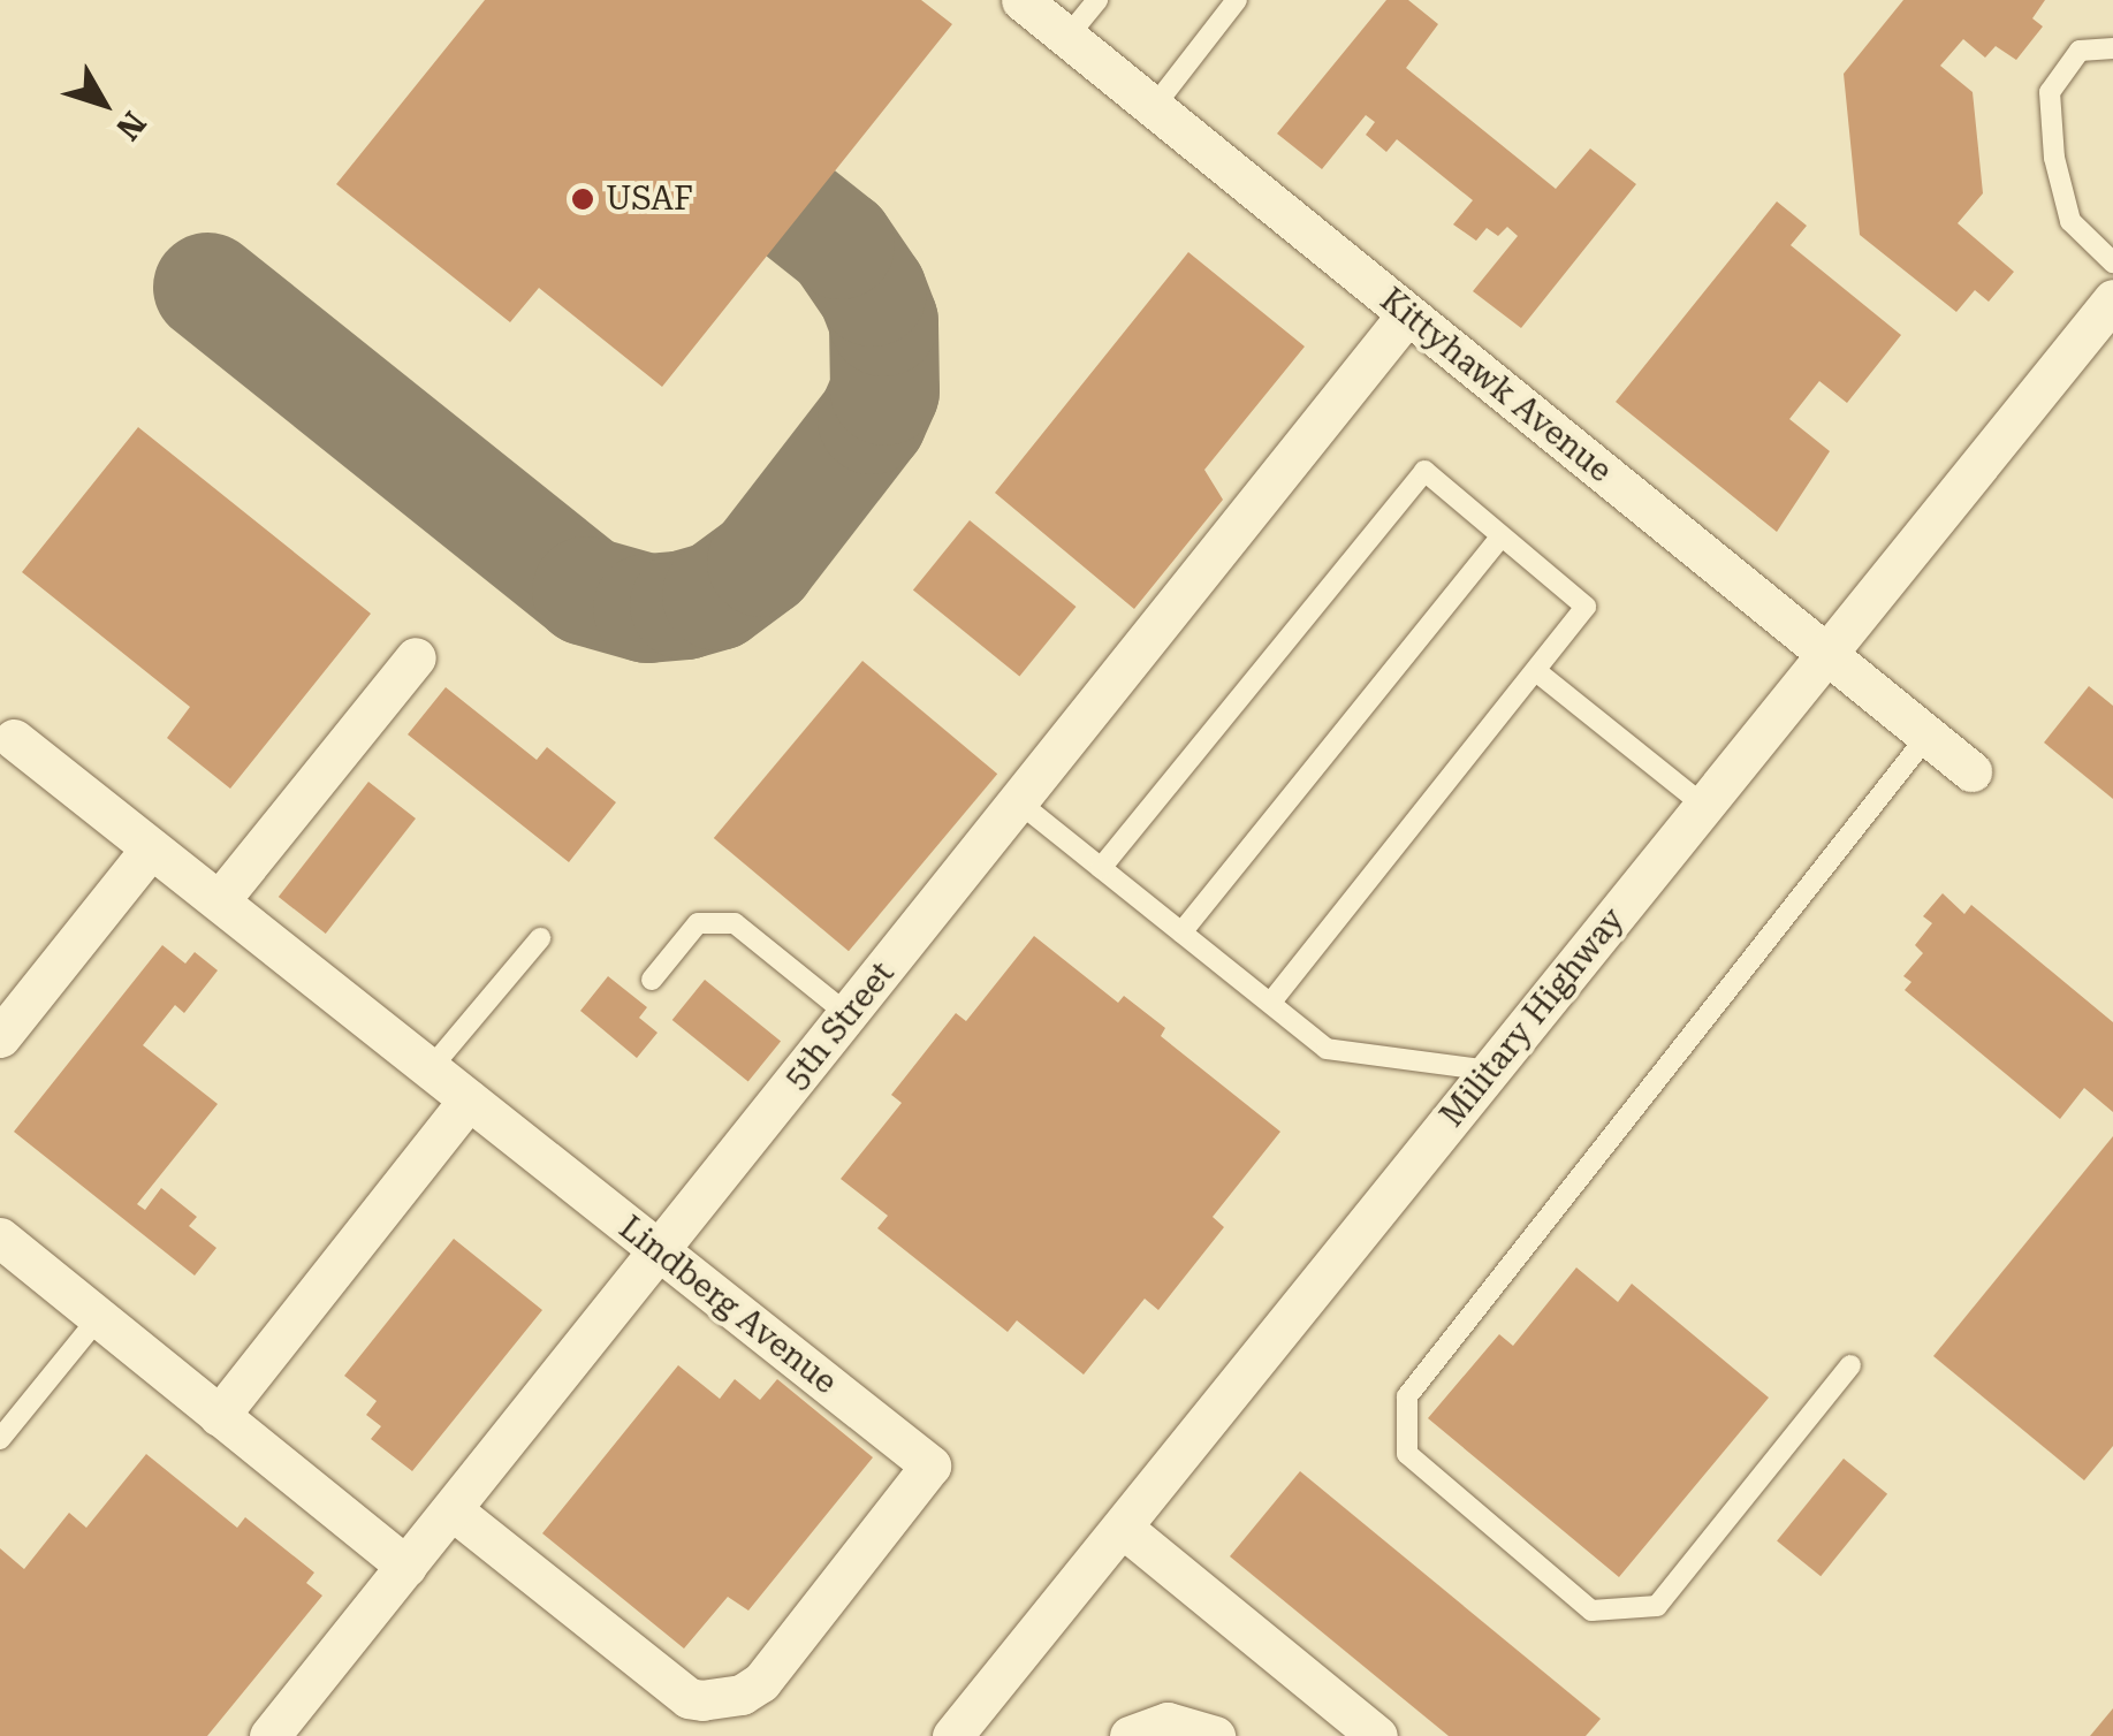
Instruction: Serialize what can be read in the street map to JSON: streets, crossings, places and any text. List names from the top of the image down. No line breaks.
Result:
{"streets":{"street":["Kittyhawk Avenue","Military Highway","5th Street","Lindberg Avenue"]},"crossings":[["Kittyhawk Avenue","Military Highway"],["Kittyhawk Avenue","5th Street"],["5th Street","Lindberg Avenue"]],"places":["USAF"],"north":"bottom right"}
